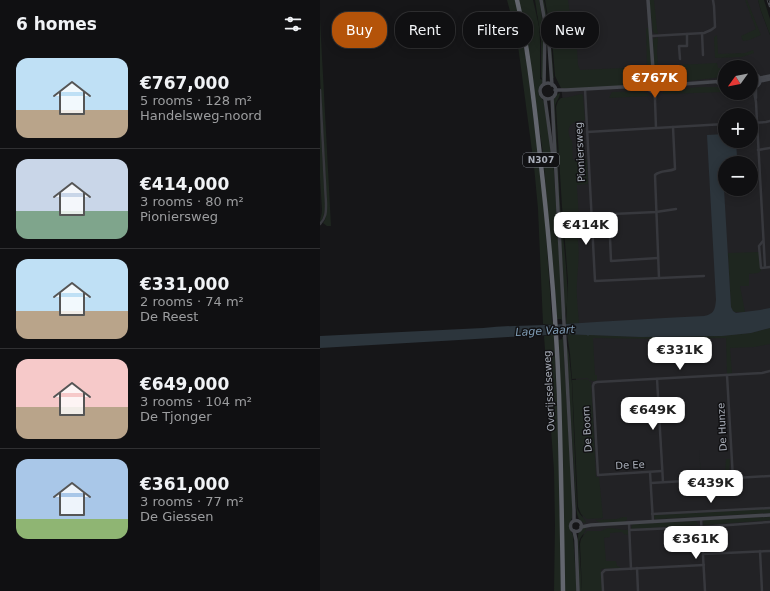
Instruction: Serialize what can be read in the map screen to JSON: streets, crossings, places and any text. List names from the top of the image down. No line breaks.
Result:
{"streets":{"highway":["N307","Overijsselseweg"],"street":["Pioniersweg","De Hunze","De Boorn","De Ee"]},"crossings":[["De Boorn","De Ee"]],"water":["Lage Vaart"],"north":"bottom left","page":{"heading":"6 homes","chip":["Buy","Rent","Filters","New"],"list":[{"name":"€767,000","note":"5 rooms · 128 m² · Handelsweg-noord"},{"name":"€414,000","note":"3 rooms · 80 m² · Pioniersweg"},{"name":"€331,000","note":"2 rooms · 74 m² · De Reest"},{"name":"€649,000","note":"3 rooms · 104 m² · De Tjonger"},{"name":"€361,000","note":"3 rooms · 77 m² · De Giessen"}],"map_buttons":["+","−"],"price":["€767K","€414K","€331K","€649K","€439K","€361K"]}}
